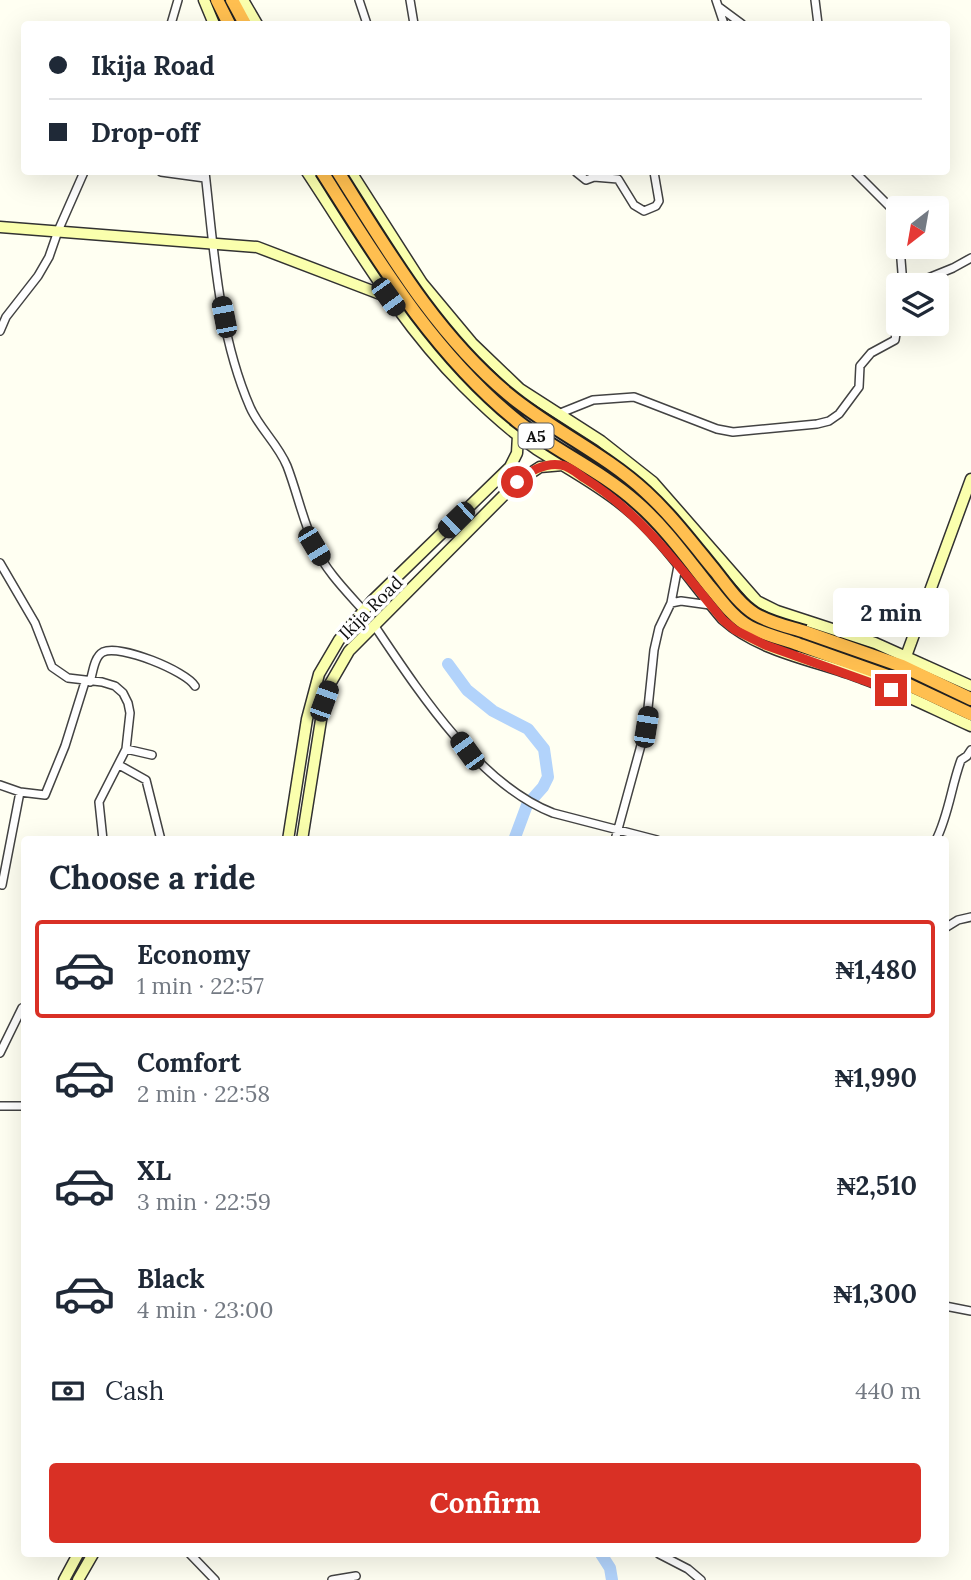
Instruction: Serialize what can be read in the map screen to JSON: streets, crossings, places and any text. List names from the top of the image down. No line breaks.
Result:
{"streets":{"highway":["A5"],"street":["Ikija Road"]},"north":"bottom left","page":{"banner":["Ikija Road","Drop-off"],"bubble":"2 min","heading":"Choose a ride","list":[{"name":"Economy","note":"1 min · 22:57","value":"₦1,480"},{"name":"Comfort","note":"2 min · 22:58","value":"₦1,990"},{"name":"XL","note":"3 min · 22:59","value":"₦2,510"},{"name":"Black","note":"4 min · 23:00","value":"₦1,300"}],"pay":["Cash","440 m"],"buttons":"Confirm"}}
